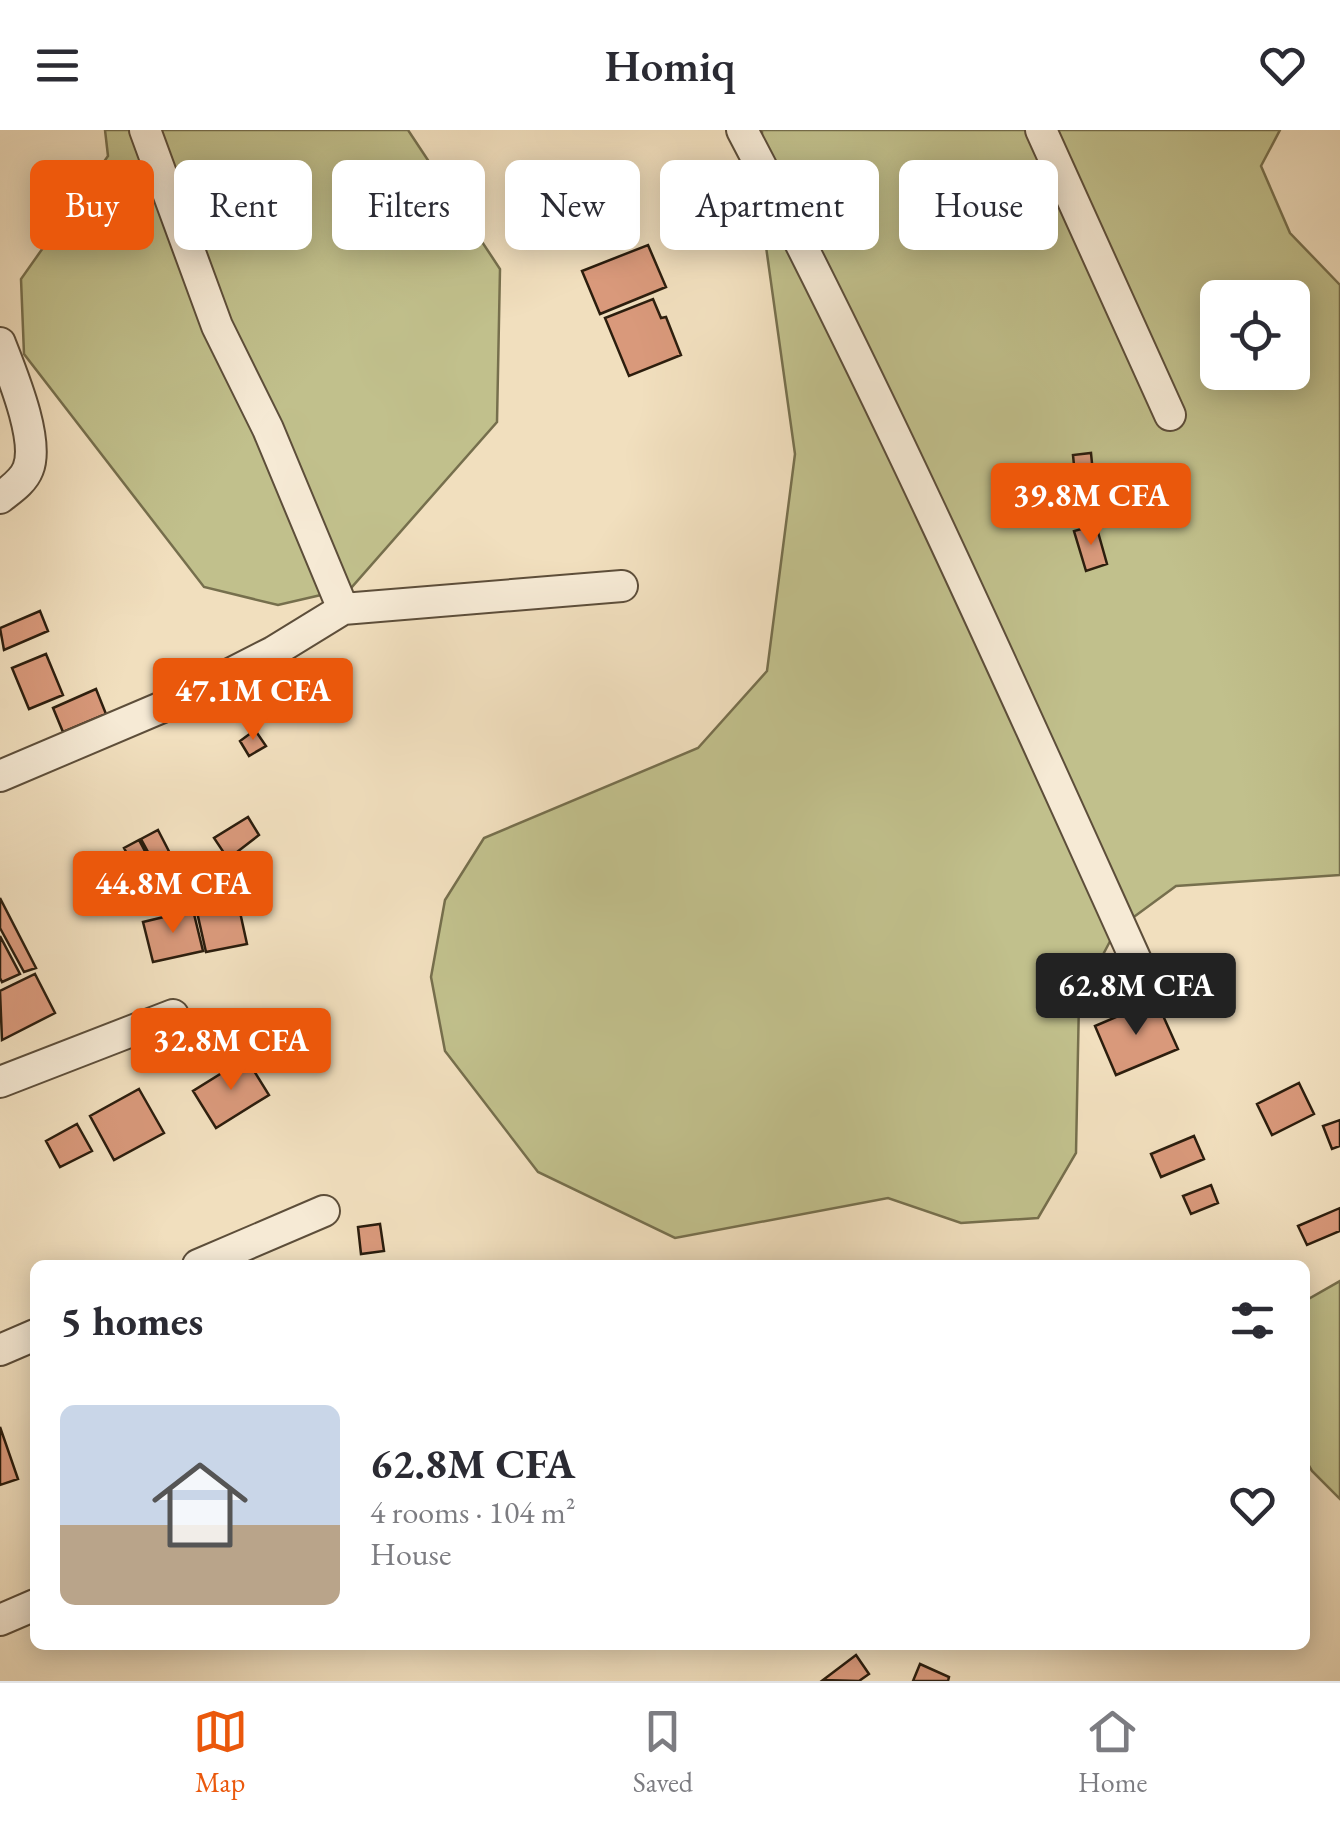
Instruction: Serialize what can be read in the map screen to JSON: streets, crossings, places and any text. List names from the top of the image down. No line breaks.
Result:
{"page":{"header":"Homiq","chip":["Buy","Rent","Filters","New","Apartment","House"],"price":["39.8M CFA","47.1M CFA","44.8M CFA","62.8M CFA","32.8M CFA"],"heading":"5 homes","list":[{"name":"62.8M CFA","note":"4 rooms · 104 m² · House"}],"tabs":["Map","Saved","Home"]}}
